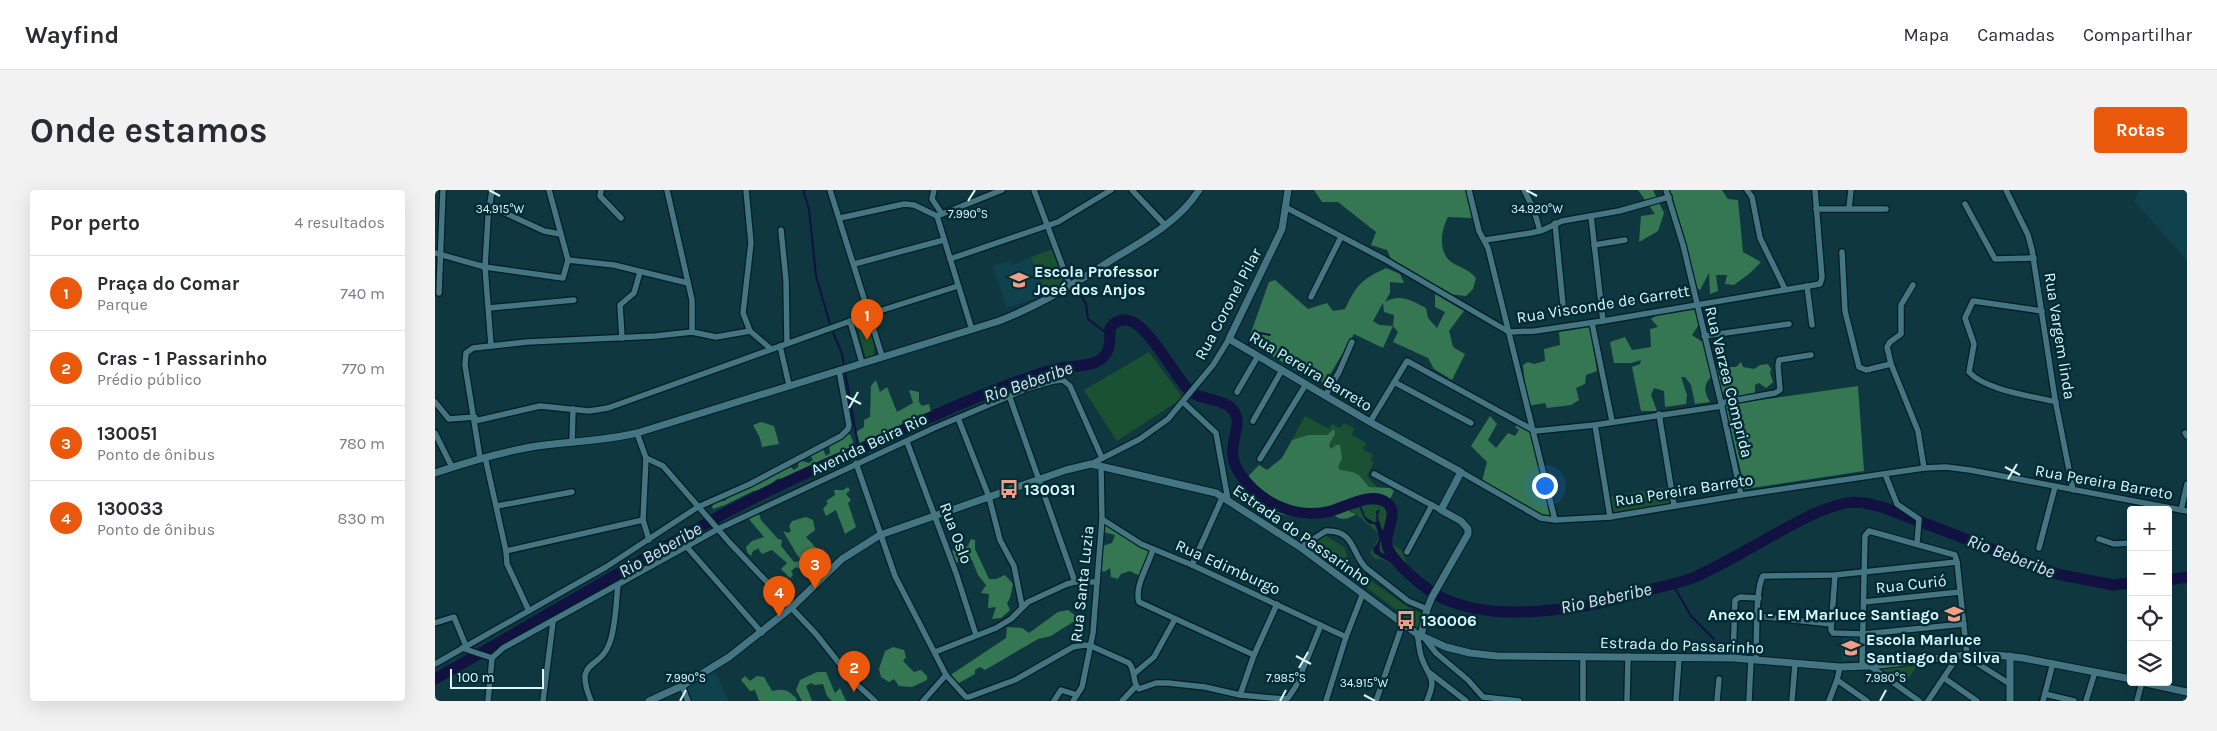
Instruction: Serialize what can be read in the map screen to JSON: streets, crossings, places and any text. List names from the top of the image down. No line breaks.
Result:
{"streets":{"street":["Rua Coronel Pilar","Rua Visconde de Garrett","Rua Vargem linda","Rua Pereira Barreto","Rua Varzea Comprida","Avenida Beira Rio","Rua Oslo","Estrada do Passarinho","Rua Edimburgo","Rua Santa Luzia","Rua Curió"]},"crossings":[["Rua Coronel Pilar","Rua Visconde de Garrett"],["Rua Coronel Pilar","Rua Pereira Barreto"],["Rua Coronel Pilar","Estrada do Passarinho"],["Rua Coronel Pilar","Rua Santa Luzia"],["Rua Visconde de Garrett","Rua Varzea Comprida"],["Rua Vargem linda","Rua Pereira Barreto"],["Rua Pereira Barreto","Rua Varzea Comprida"],["Avenida Beira Rio","Rua Oslo"],["Avenida Beira Rio","Rua Santa Luzia"],["Rua Oslo","Estrada do Passarinho"],["Estrada do Passarinho","Rua Santa Luzia"],["Rua Edimburgo","Rua Santa Luzia"]],"water":["Rio Beberibe"],"places":{"school or university":["Escola Professor José dos Anjos","Anexo I - EM Marluce Santiago","Escola Marluce Santiago da Silva"],"bus stop":["130031","130006"]},"scale_bar":"100 m","page":{"header":"Wayfind","nav":["Mapa","Camadas","Compartilhar"],"buttons":"Rotas","title":"Onde estamos","heading":["Por perto","4 resultados"],"list":[{"mark":"1","name":"Praça do Comar","note":"Parque","value":"740 m"},{"mark":"2","name":"Cras - 1 Passarinho","note":"Prédio público","value":"770 m"},{"mark":"3","name":"130051","note":"Ponto de ônibus","value":"780 m"},{"mark":"4","name":"130033","note":"Ponto de ônibus","value":"830 m"}],"pins":["1","3","4","2"],"map_buttons":["+","−"],"scale":"100 m"},"coordinates":["34.915°W","34.920°W","7.990°S","7.985°S","7.980°S"]}
